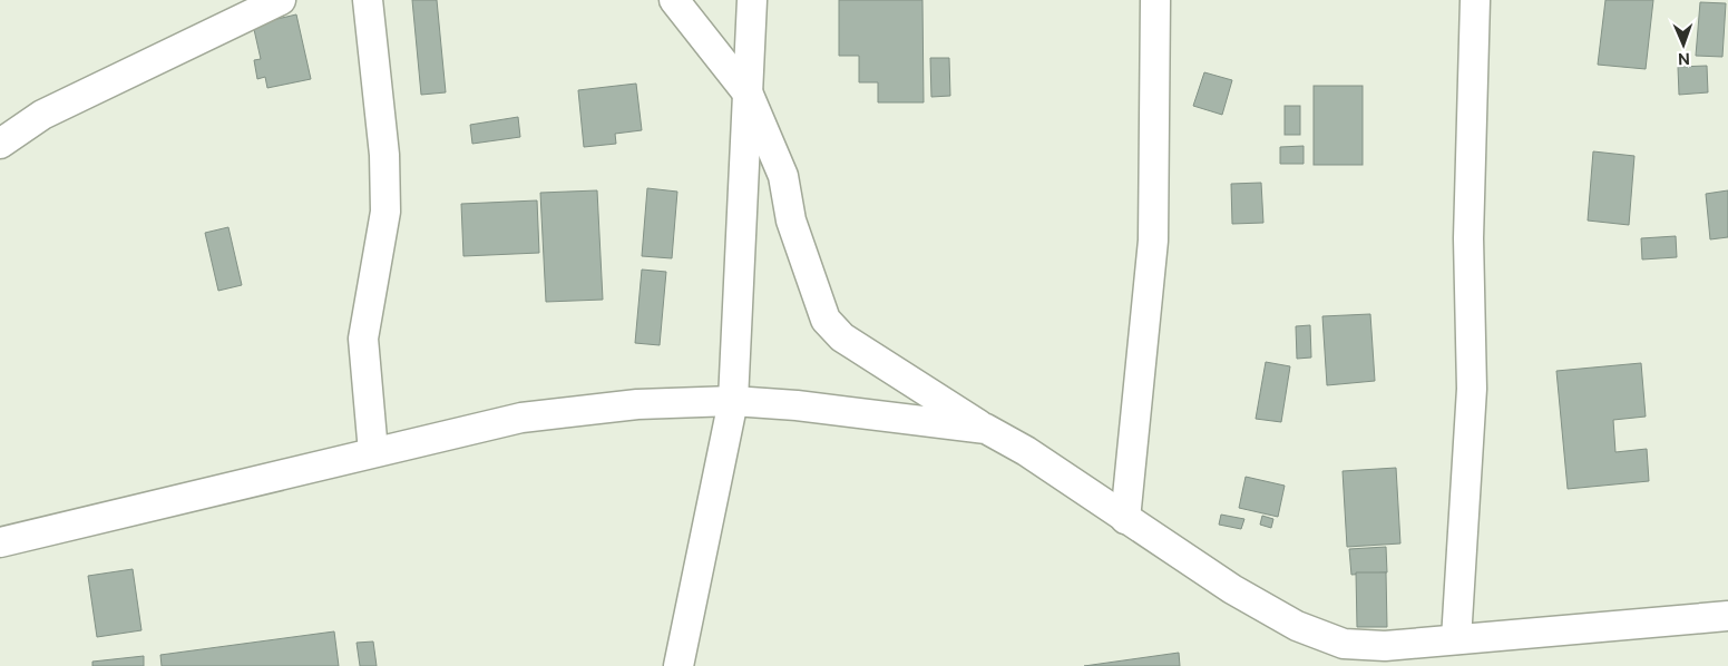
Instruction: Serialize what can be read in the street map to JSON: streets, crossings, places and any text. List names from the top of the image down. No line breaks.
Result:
{"north":"bottom"}
